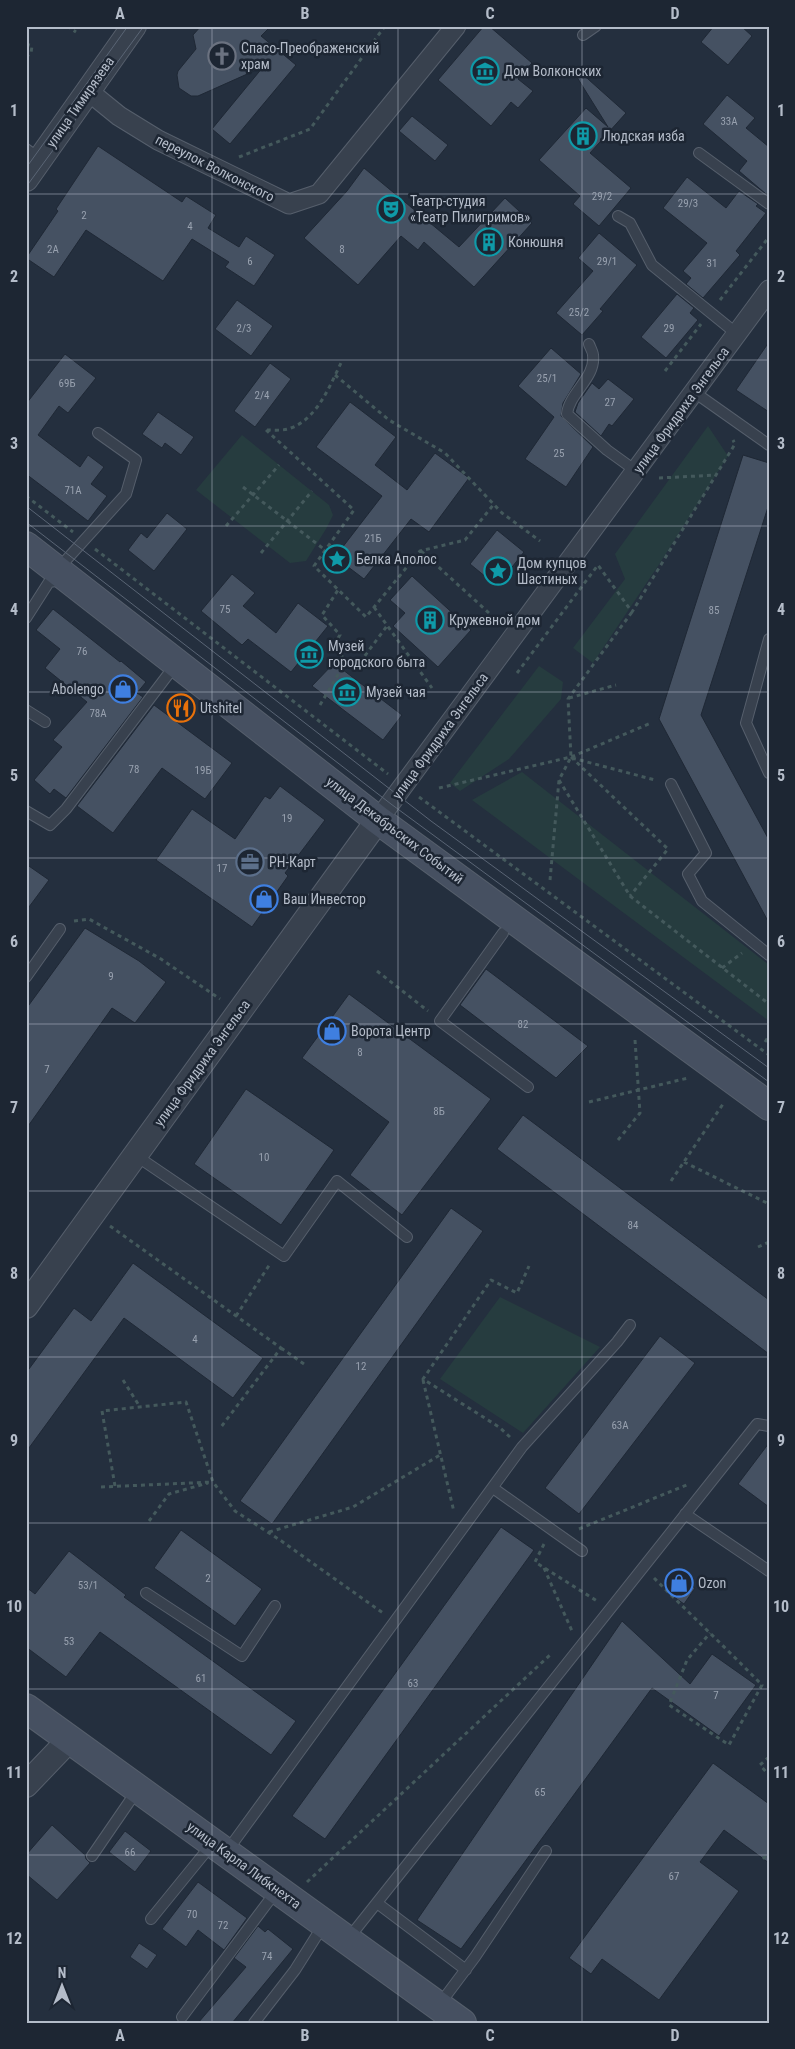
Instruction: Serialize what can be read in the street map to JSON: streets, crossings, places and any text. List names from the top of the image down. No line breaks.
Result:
{"streets":{"main road":["улица Декабрьских Событий","улица Карла Либкнехта"],"street":["улица Тимирязева","переулок Волконского","улица Фридриха Энгельса"]},"crossings":[["улица Тимирязева","переулок Волконского"],["улица Фридриха Энгельса","улица Декабрьских Событий"]],"places":{"church":["Спасо-Преображенский храм"],"museum":["Дом Волконских","Музей городского быта","Музей чая"],"building":["Людская изба","Конюшня","Кружевной дом"],"theatre":["Театр-студия «Театр Пилигримов»"],"place":["Белка Аполос","Дом купцов Шастиных"],"shop":["Abolengo","Ваш Инвестор","Ворота Центр","Ozon"],"restaurant":["Utshitel"],"office":["РН-Карт"]},"house_numbers":["33А","29/2","29/3","2","4","2А","8","6","29/1","31","25/2","2/3","29","25/1","69Б","2/4","27","25","71А","21Б","75","85","76","78А","78","19Б","19","17","9","82","8","7","8Б","10","84","4","12","63А","2","53/1","53","61","63","7","65","66","67","70","72","74"],"north":"top","grid":{"columns":["A","B","C","D"],"rows":["1","2","3","4","5","6","7","8","9","10","11","12"]}}
